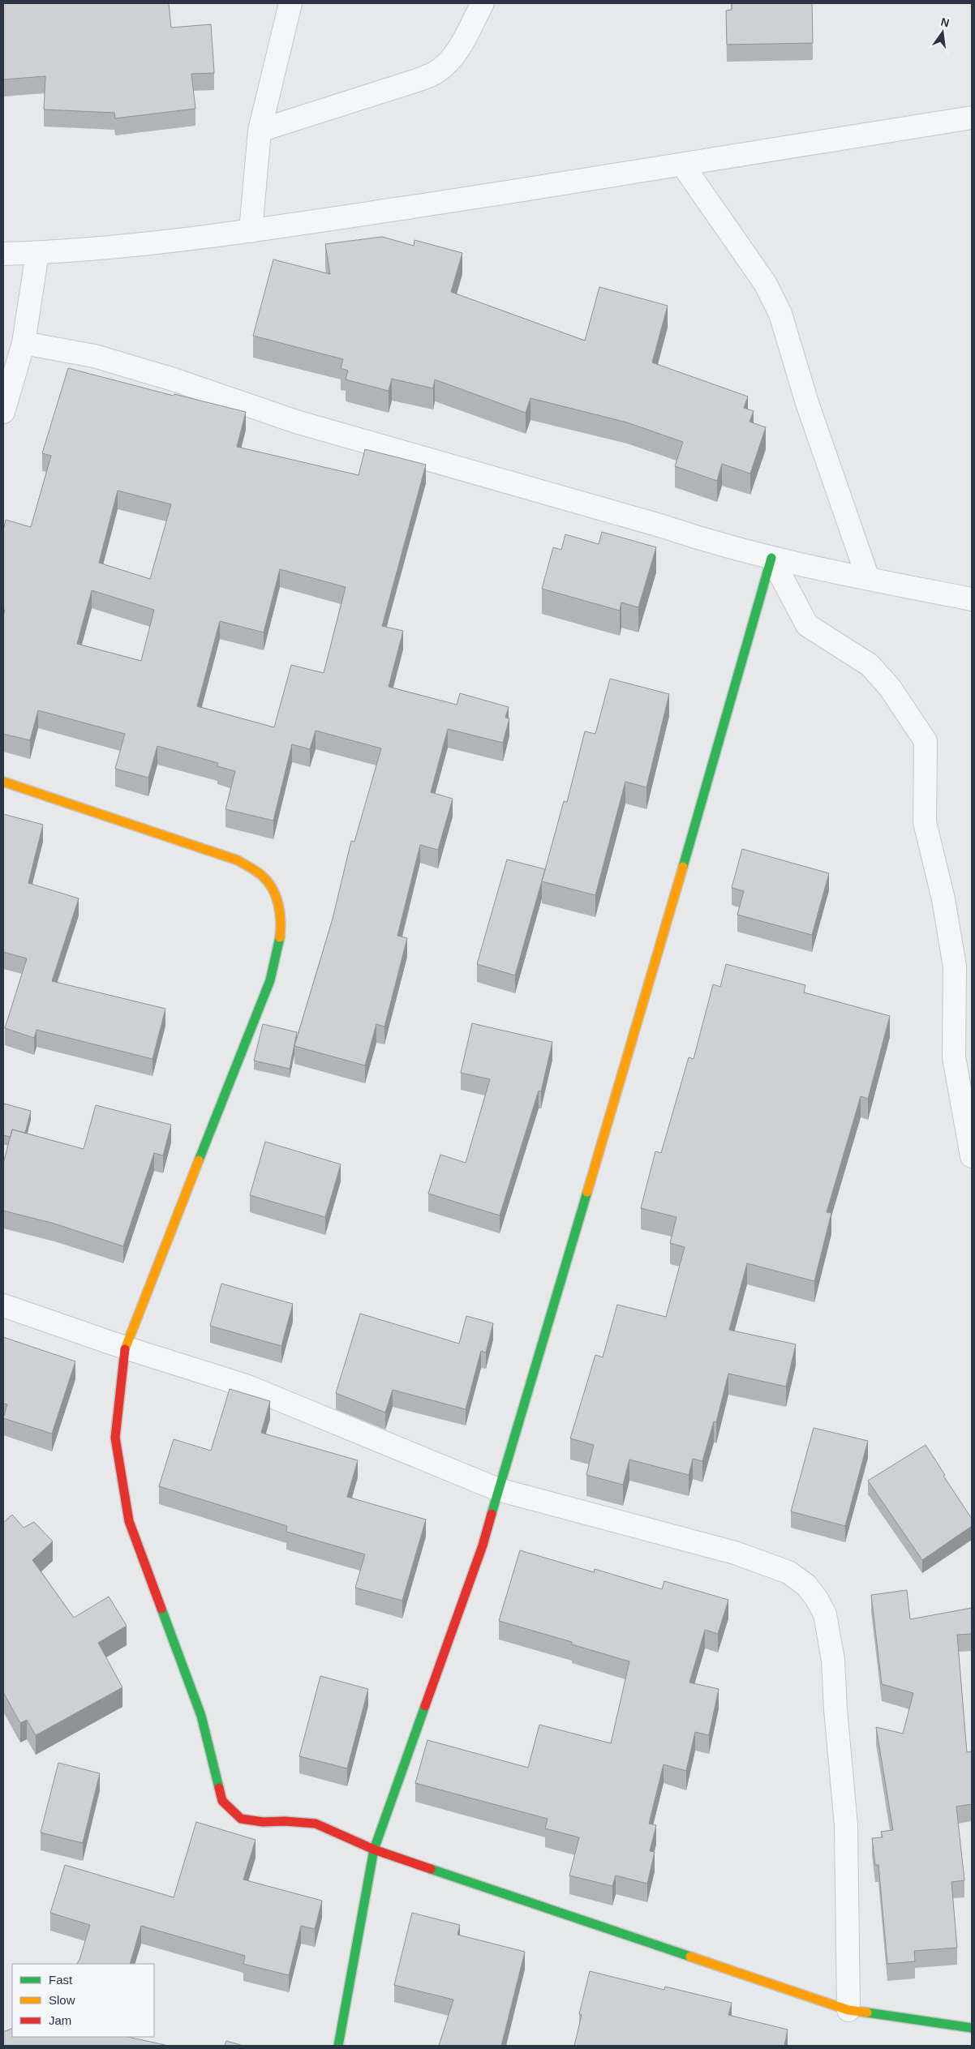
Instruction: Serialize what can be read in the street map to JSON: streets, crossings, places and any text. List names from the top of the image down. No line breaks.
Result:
{"legend":["Fast","Slow","Jam"],"north":"top"}
